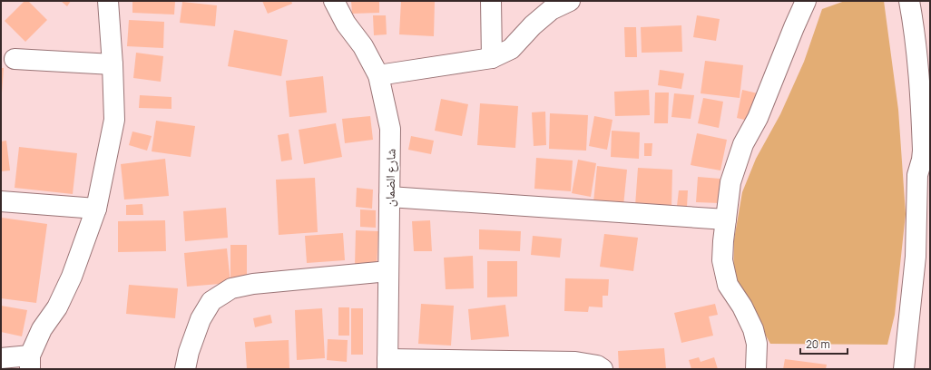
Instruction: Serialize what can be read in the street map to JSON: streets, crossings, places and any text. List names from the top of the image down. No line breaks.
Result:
{"streets":{"street":["شارع الضمان"]},"scale_bar":"20 m"}
